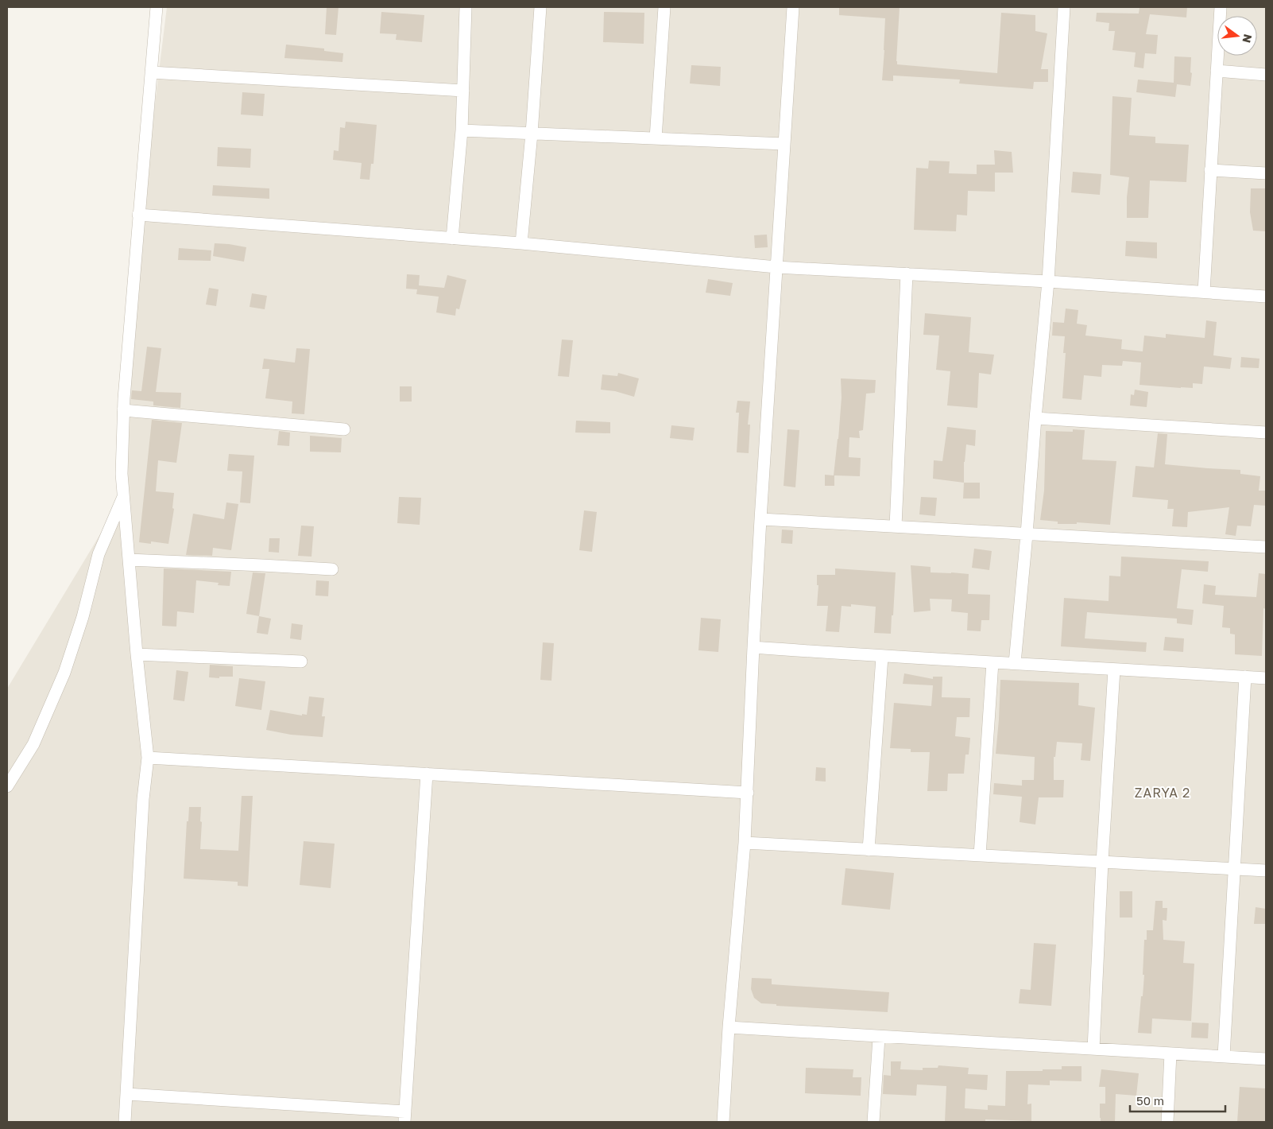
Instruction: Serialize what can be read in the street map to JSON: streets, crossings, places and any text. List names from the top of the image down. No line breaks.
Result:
{"districts":["ZARYA 2"],"scale_bar":"50 m","north":"right"}
